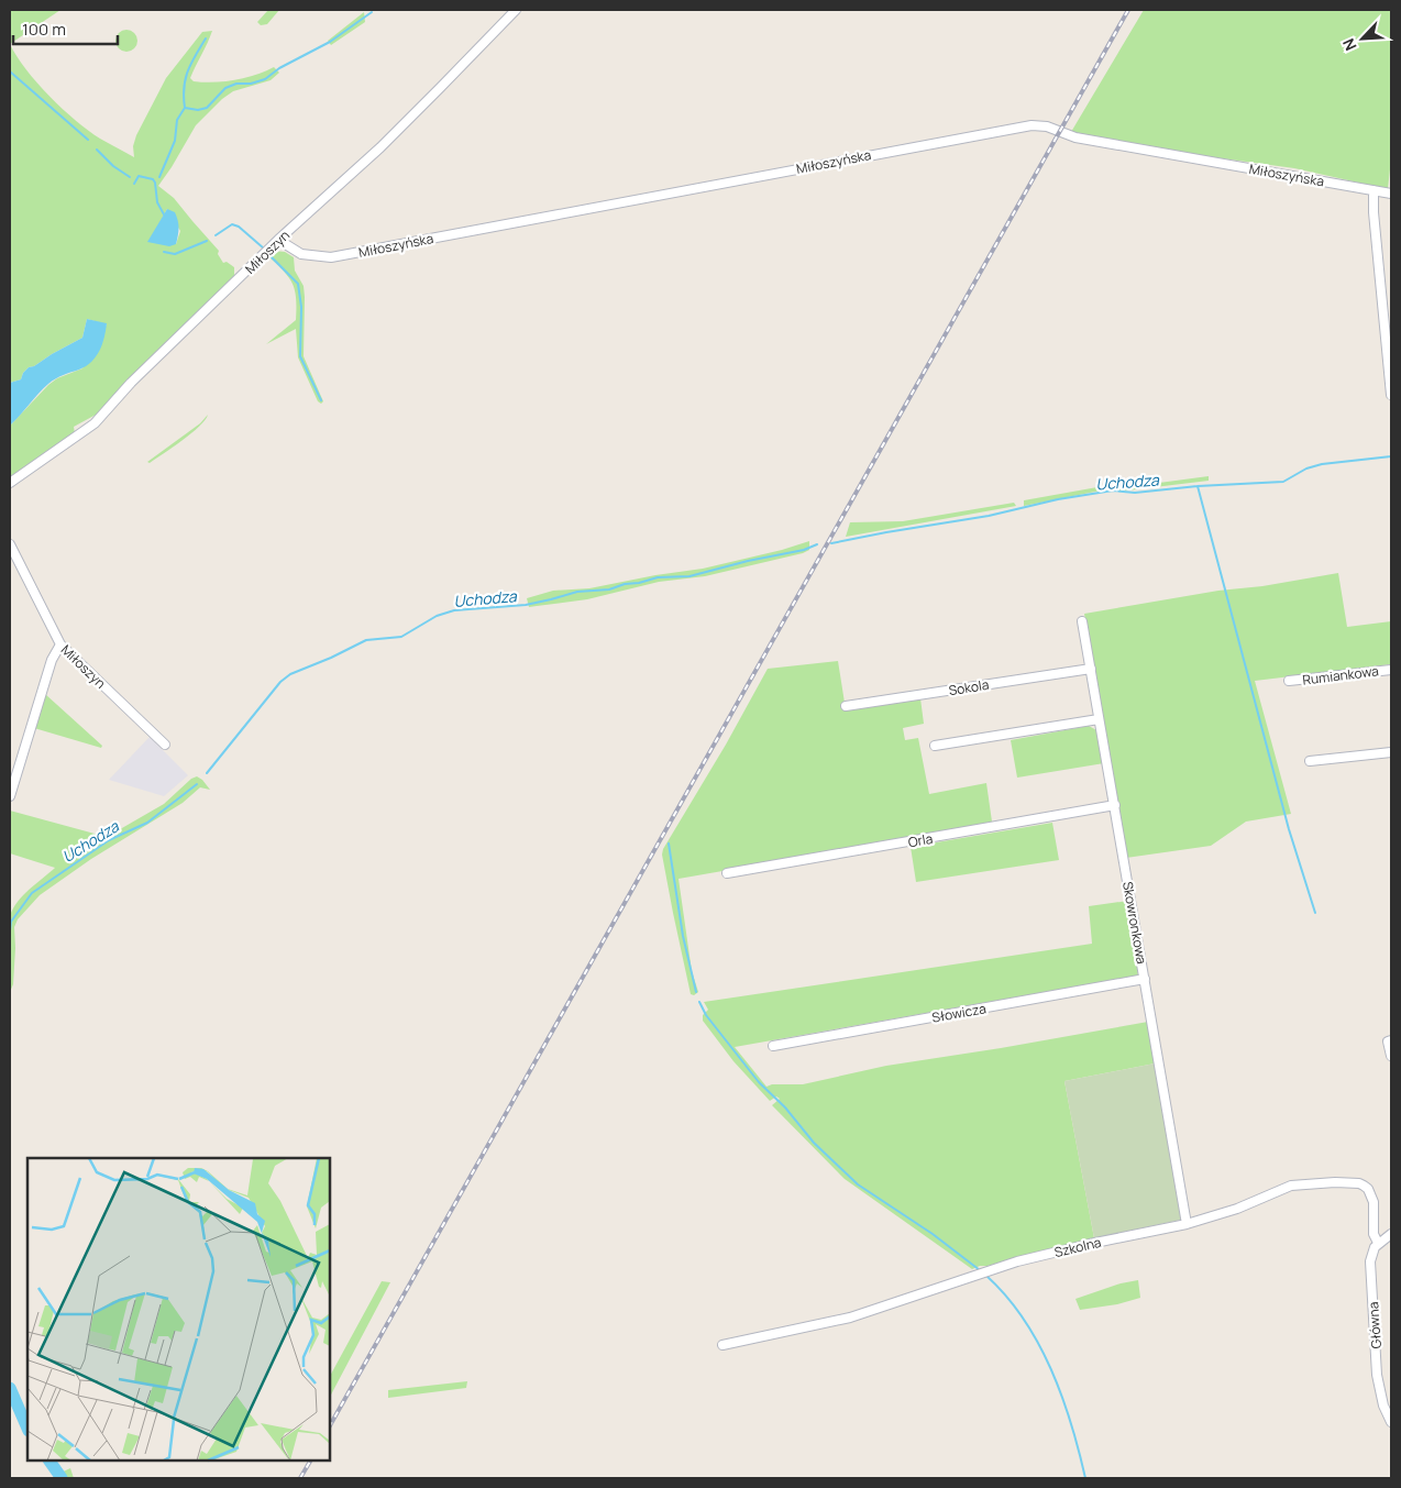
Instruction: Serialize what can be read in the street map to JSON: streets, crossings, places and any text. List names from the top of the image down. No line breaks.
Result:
{"streets":{"street":["Miłoszyńska","Miłoszyn","Rumiankowa","Sokola","Orla","Skowronkowa","Słowicza","Szkolna","Główna"]},"crossings":[["Miłoszyńska","Miłoszyn"],["Sokola","Skowronkowa"],["Orla","Skowronkowa"],["Skowronkowa","Słowicza"],["Skowronkowa","Szkolna"],["Szkolna","Główna"]],"water":["Uchodza"],"scale_bar":"100 m","north":"bottom left"}
